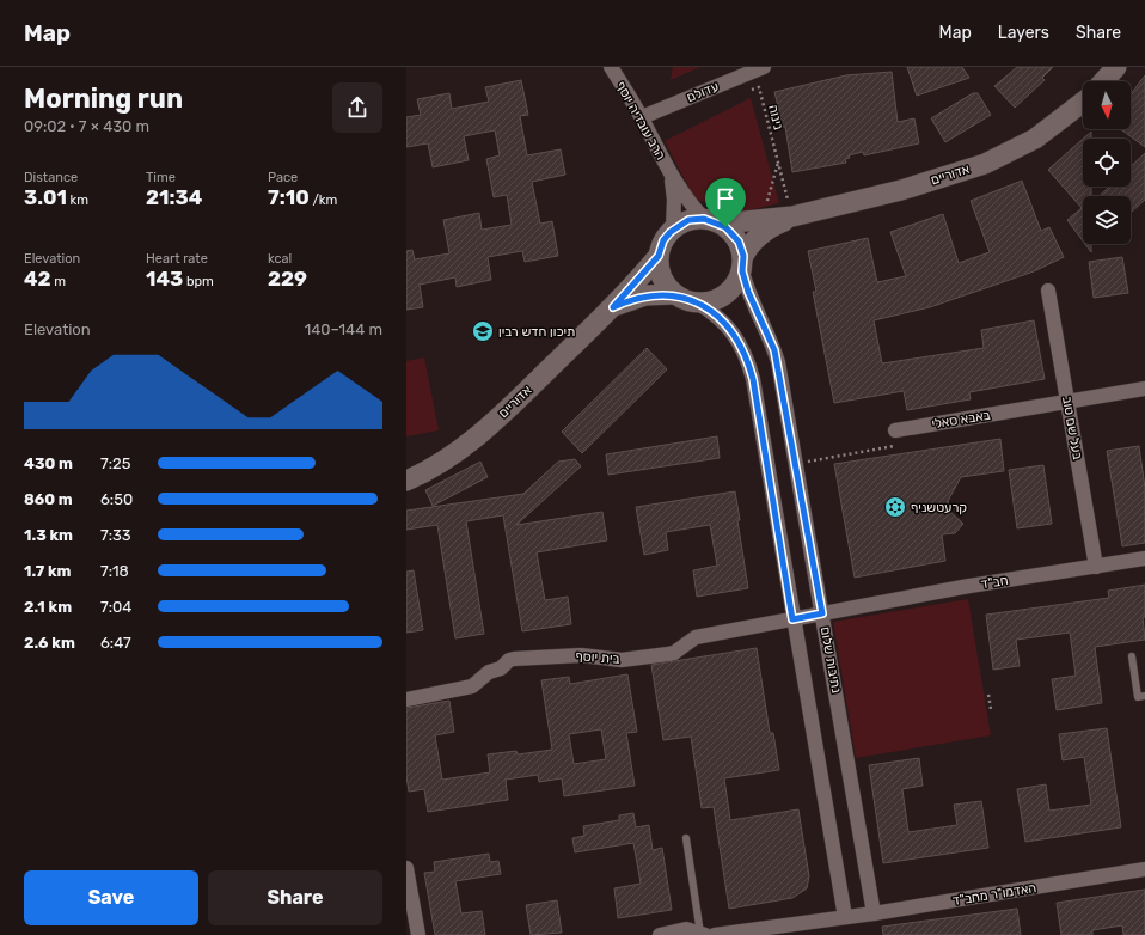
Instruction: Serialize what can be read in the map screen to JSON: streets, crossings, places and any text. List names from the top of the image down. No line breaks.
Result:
{"streets":{"street":["עדולם","הרב עובדיה יוסף","אדוריים","באבא סאלי","בעל שם טוב","חב\"ד","בית יוסף","נתיבות שלום","האדמו\"ר מחב\"ד"],"path":["נינוה"]},"crossings":[["עדולם","הרב עובדיה יוסף"],["נינוה","אדוריים"],["הרב עובדיה יוסף","אדוריים"],["הרב עובדיה יוסף","נתיבות שלום"],["אדוריים","נתיבות שלום"],["באבא סאלי","בעל שם טוב"],["בעל שם טוב","חב\"ד"],["חב\"ד","בית יוסף"],["חב\"ד","נתיבות שלום"],["בית יוסף","נתיבות שלום"],["נתיבות שלום","האדמו\"ר מחב\"ד"]],"places":{"school or university":["תיכון חדש רבין"],"synagogue":["קרעטשניף"]},"north":"bottom","page":{"header":"Map","nav":["Map","Layers","Share"],"heading":["Morning run","09:02 · 7 × 430 m"],"stats":[["Distance","3.01 km"],["Time","21:34"],["Pace","7:10 /km"],["Elevation","42 m"],["Heart rate","143 bpm"],["kcal","229"]],"chart":["Elevation","140–144 m"],"list":[{"name":"430 m","note":"7:25"},{"name":"860 m","note":"6:50"},{"name":"1.3 km","note":"7:33"},{"name":"1.7 km","note":"7:18"},{"name":"2.1 km","note":"7:04"},{"name":"2.6 km","note":"6:47"}],"buttons":["Save","Share"]}}
